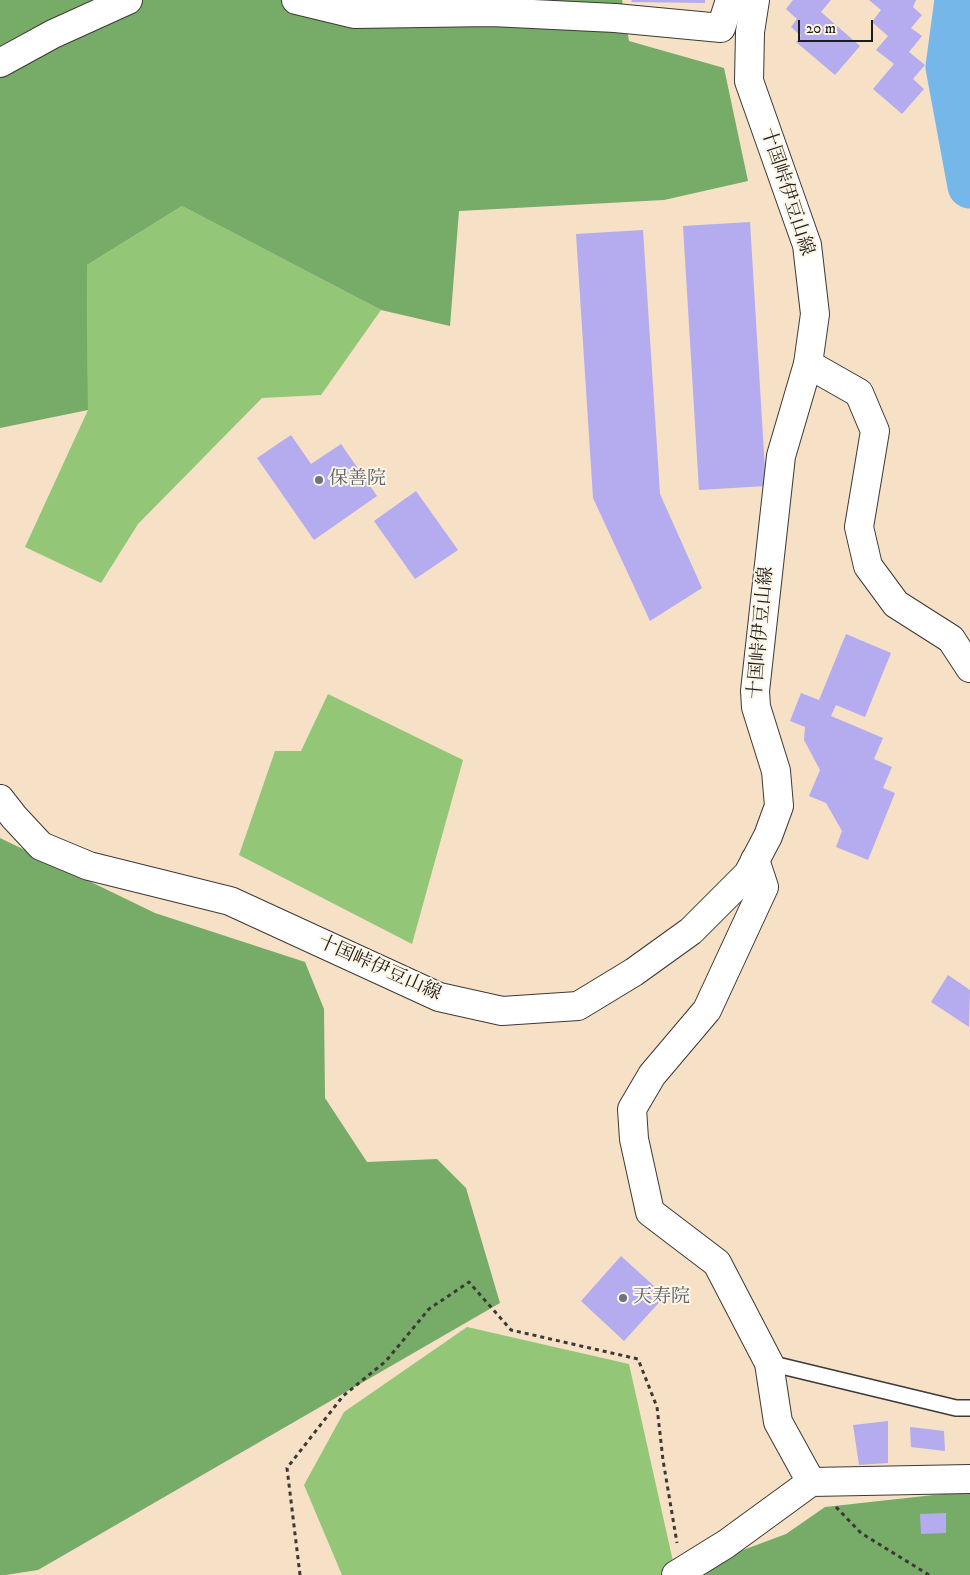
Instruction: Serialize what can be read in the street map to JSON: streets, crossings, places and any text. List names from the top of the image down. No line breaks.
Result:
{"streets":{"street":["十国峠伊豆山線"]},"places":["保善院","天寿院"],"scale_bar":"20 m"}
